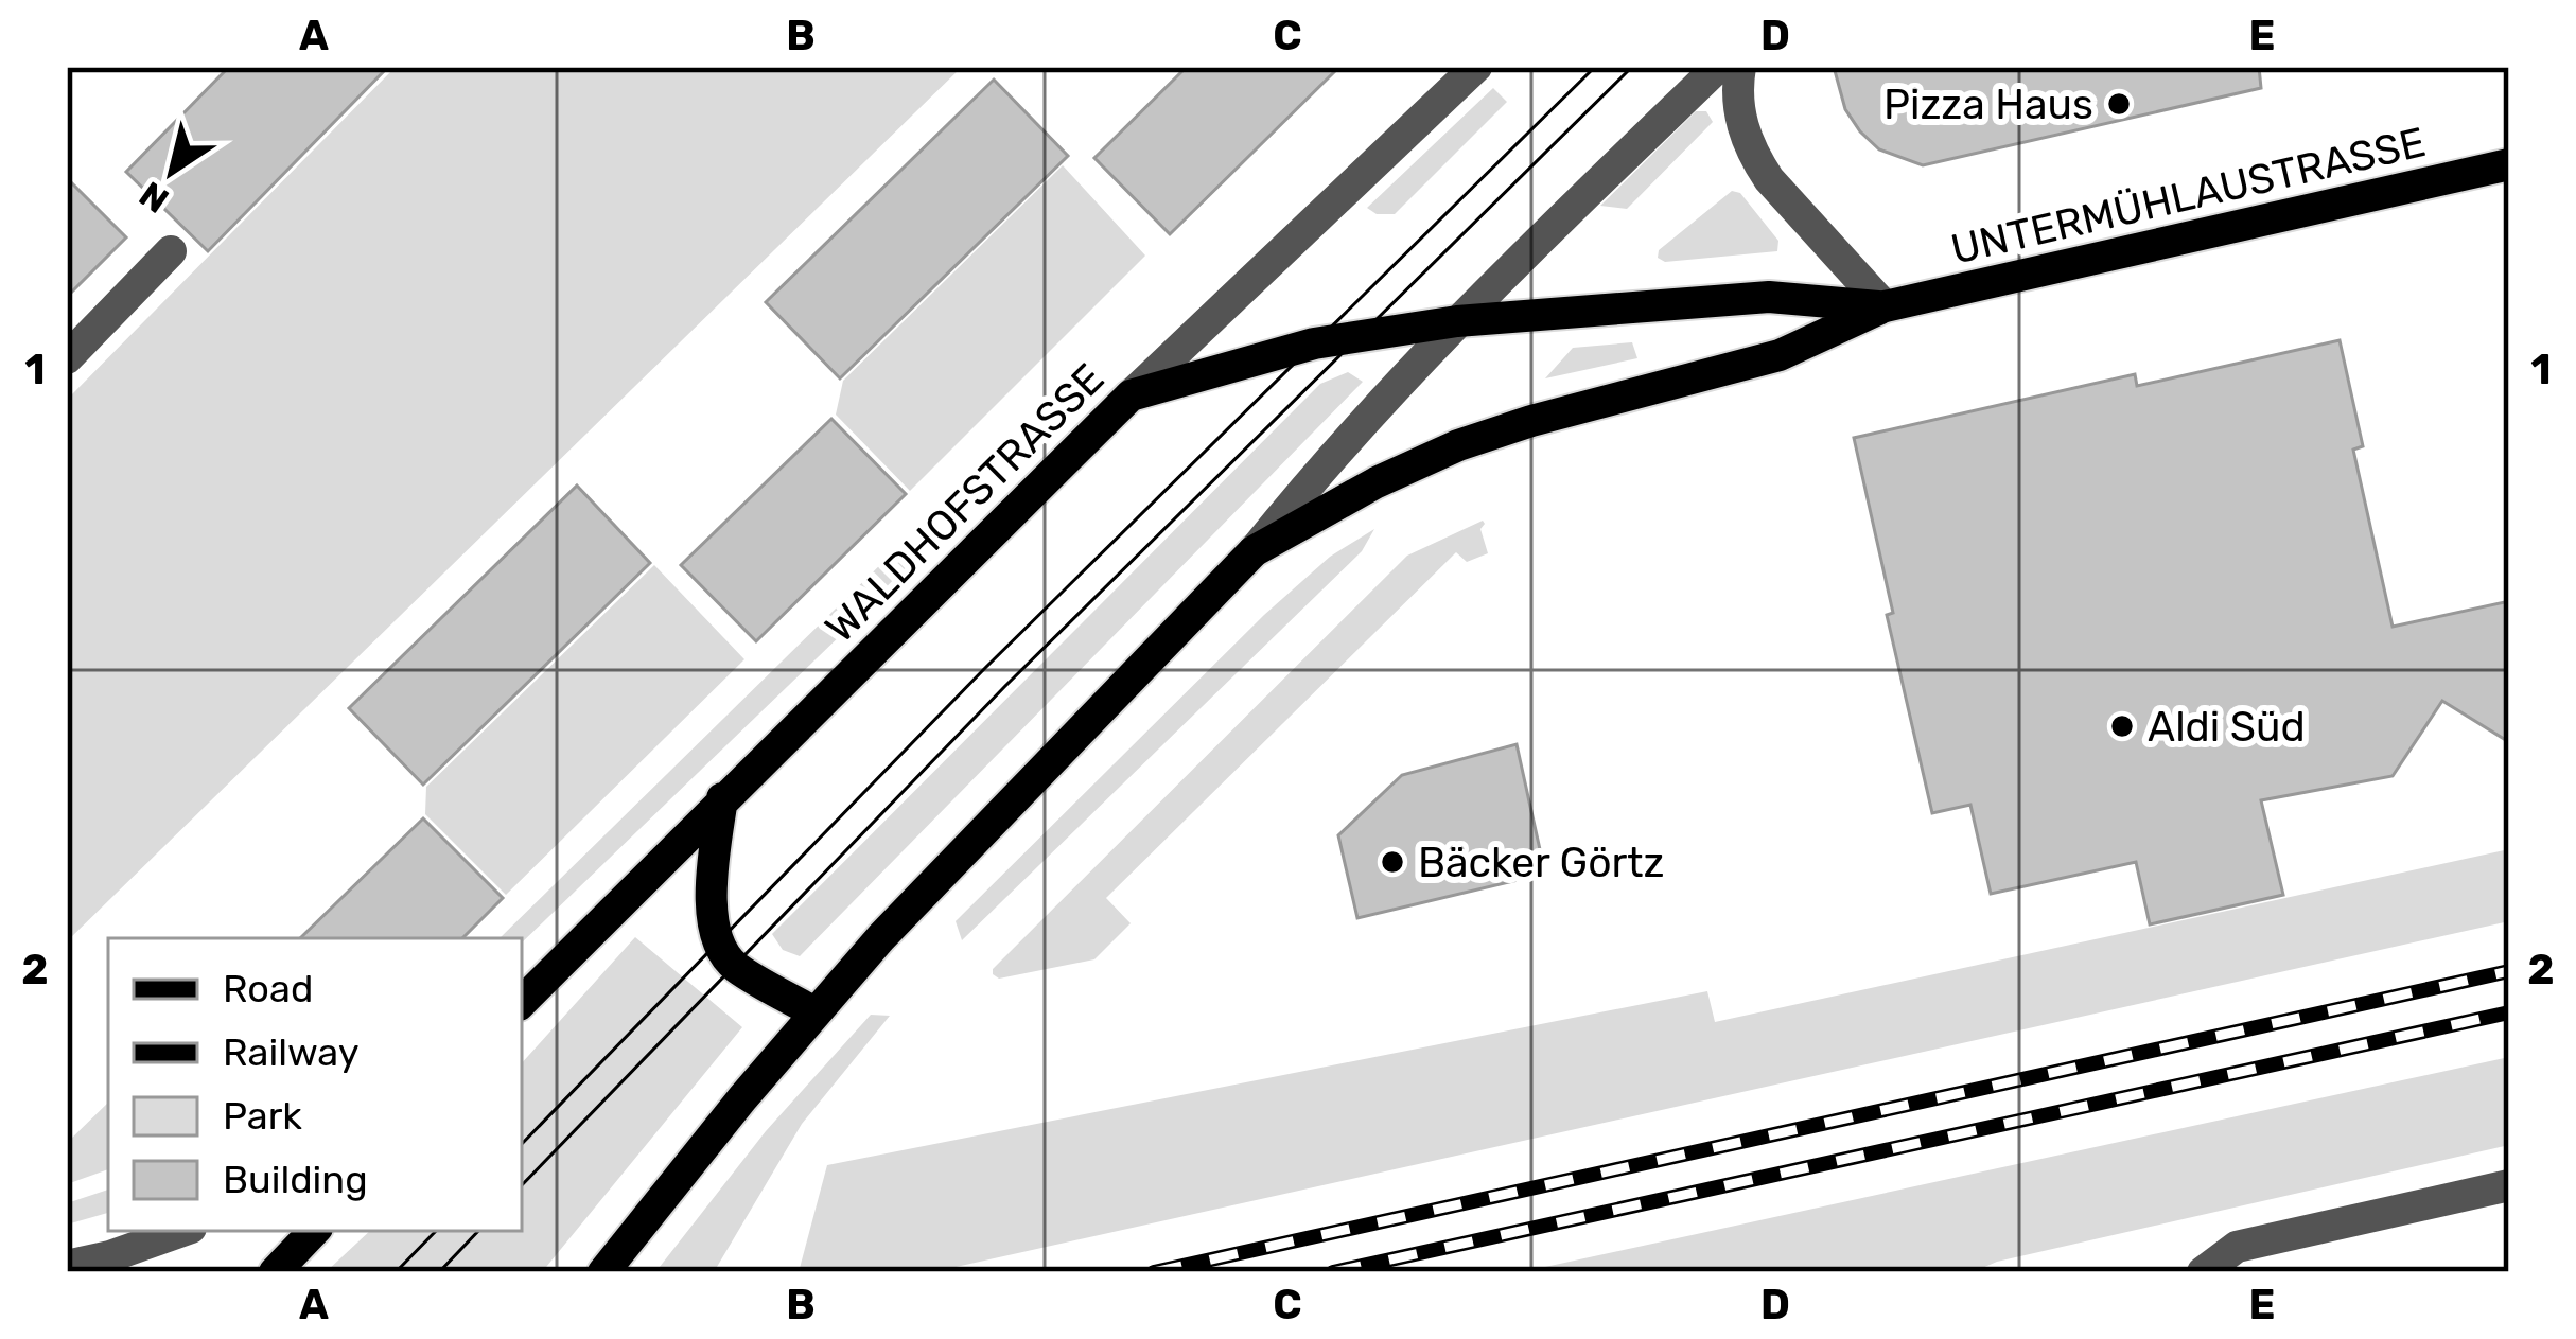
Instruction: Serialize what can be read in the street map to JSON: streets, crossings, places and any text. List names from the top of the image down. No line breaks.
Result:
{"streets":{"main road":["UNTERMÜHLAUSTRASSE","WALDHOFSTRASSE"]},"crossings":[["UNTERMÜHLAUSTRASSE","WALDHOFSTRASSE"]],"places":["Pizza Haus","Aldi Süd","Bäcker Görtz"],"legend":["Road","Railway","Park","Building"],"north":"bottom left","grid":{"columns":["A","B","C","D","E"],"rows":["1","2"]}}
